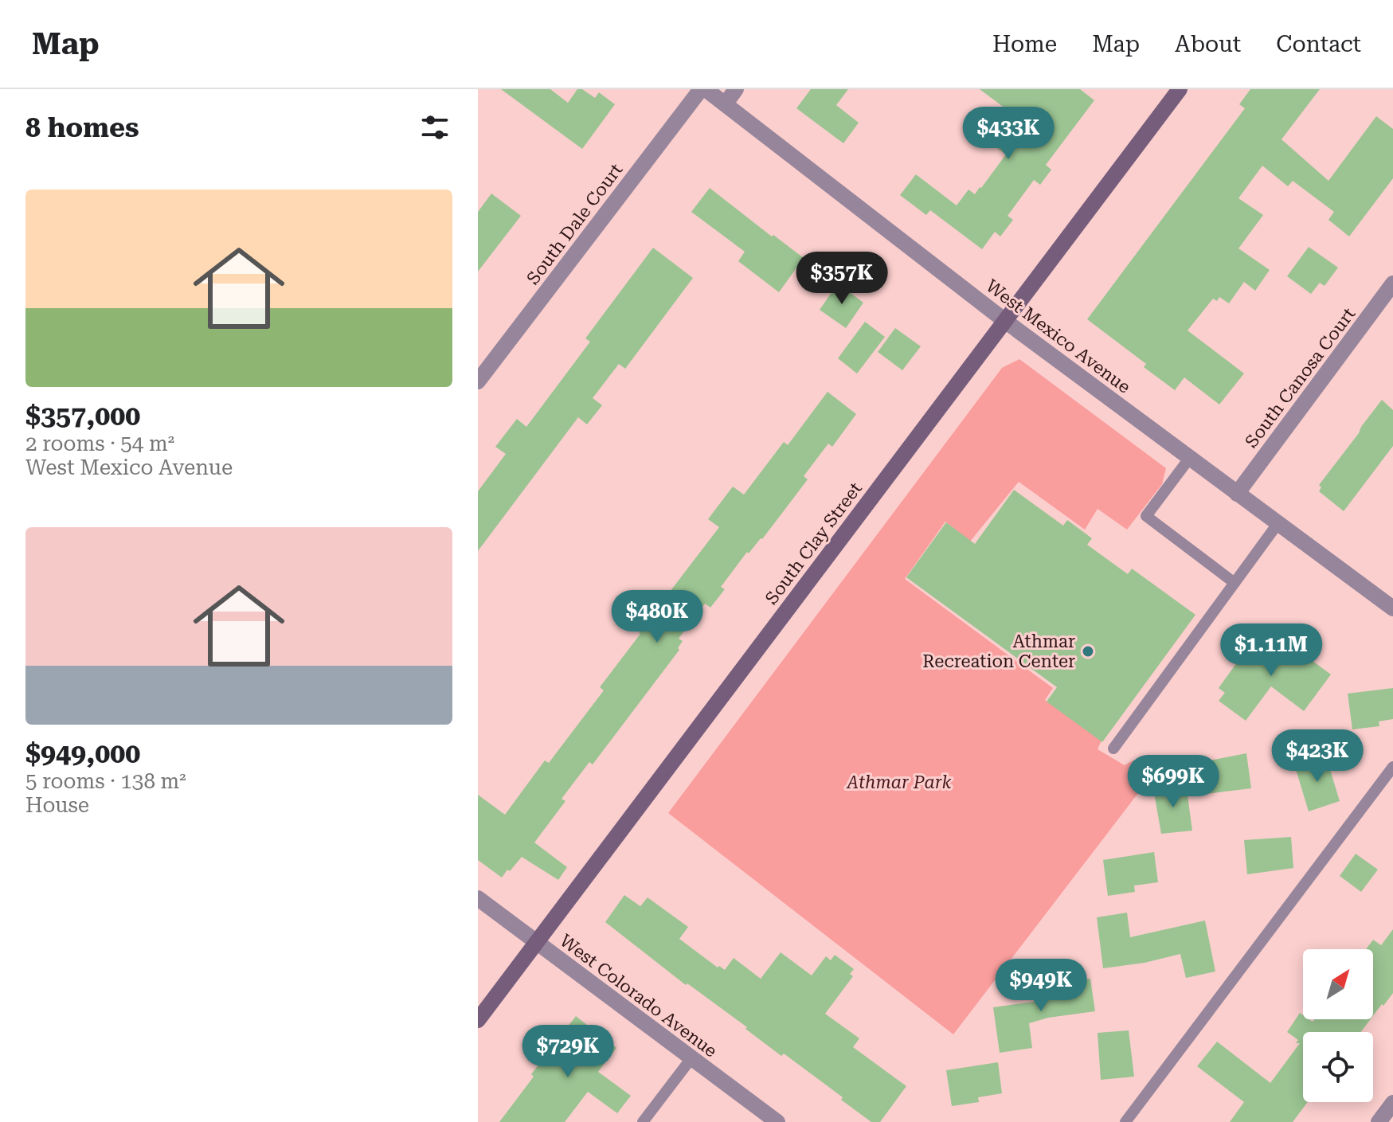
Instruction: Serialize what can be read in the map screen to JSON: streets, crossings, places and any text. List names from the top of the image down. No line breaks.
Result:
{"streets":{"street":["South Dale Court","West Mexico Avenue","South Canosa Court","South Clay Street","West Colorado Avenue"]},"crossings":[["West Mexico Avenue","South Canosa Court"],["West Mexico Avenue","South Clay Street"],["South Clay Street","West Colorado Avenue"]],"parks":["Athmar Park"],"places":["Athmar Recreation Center"],"north":"top right","page":{"header":"Map","nav":["Home","Map","About","Contact"],"heading":"8 homes","price":["$433K","$357K","$480K","$1.11M","$423K","$699K","$949K","$729K"],"list":[{"name":"$357,000","note":"2 rooms · 54 m² · West Mexico Avenue"},{"name":"$949,000","note":"5 rooms · 138 m² · House"}]}}
